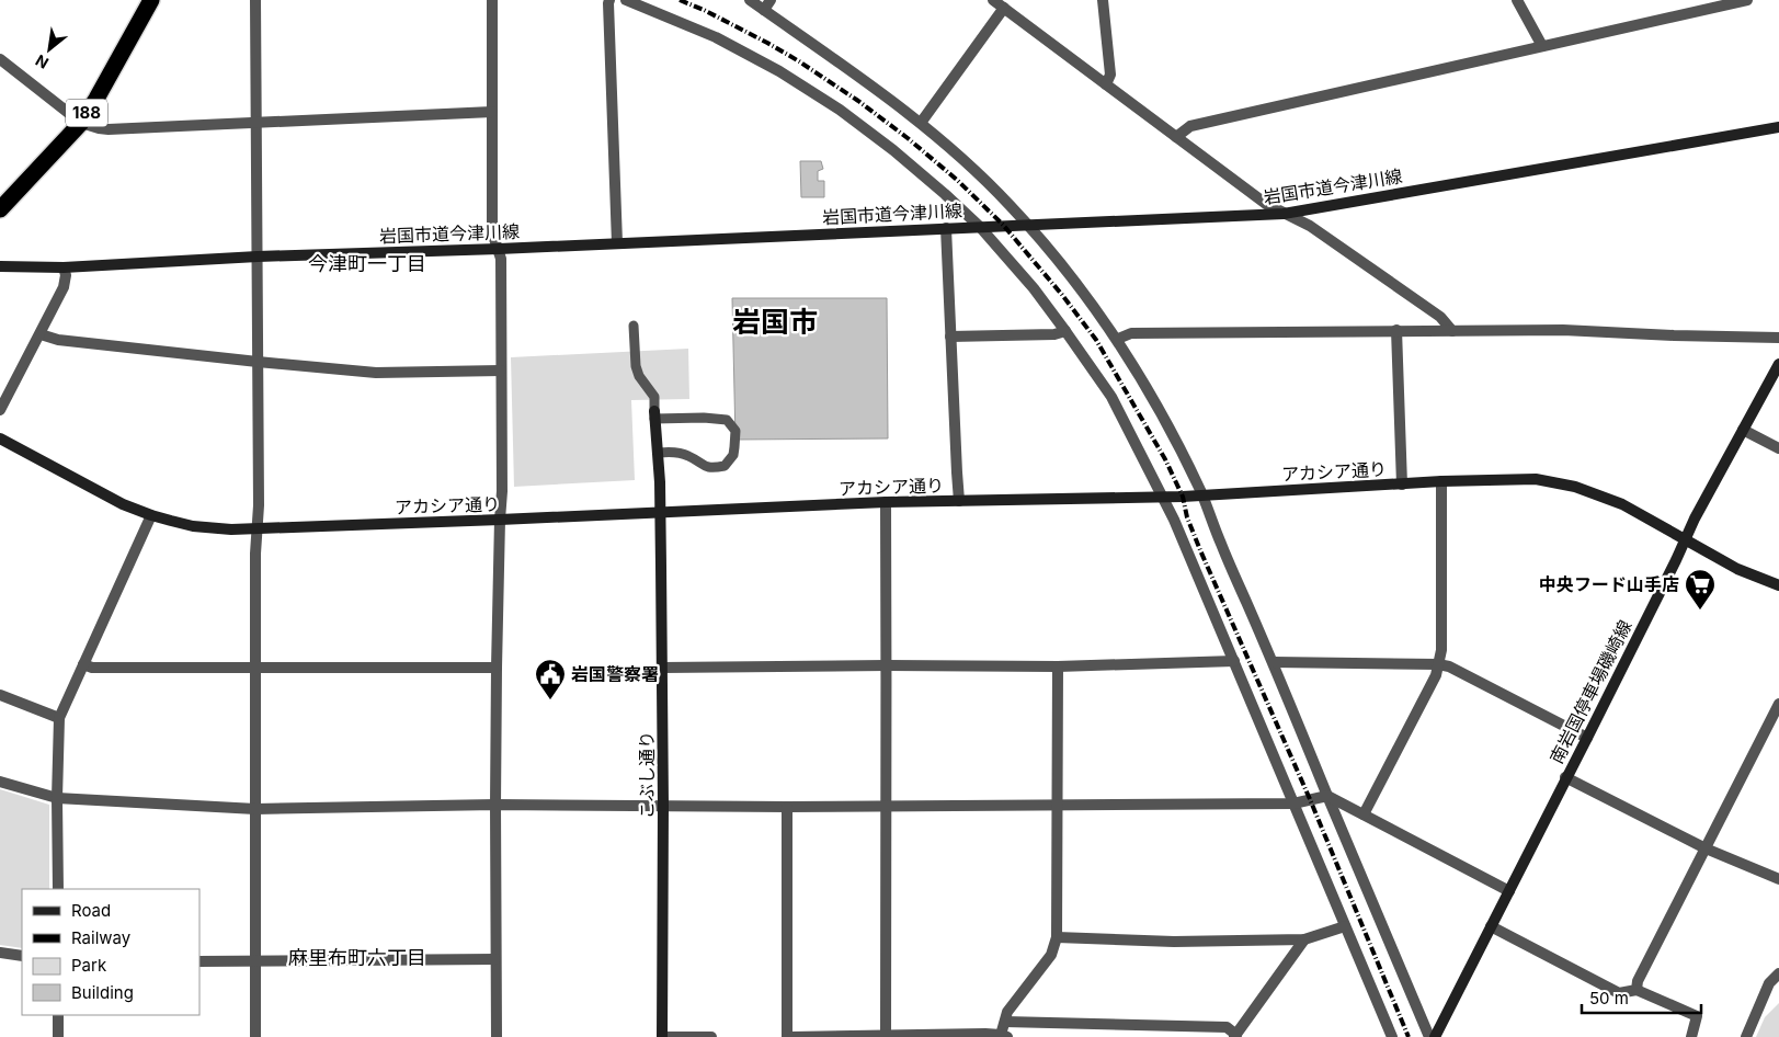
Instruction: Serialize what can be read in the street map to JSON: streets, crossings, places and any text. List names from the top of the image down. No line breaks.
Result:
{"streets":{"highway":["188"],"street":["岩国市道今津川線","アカシア通り","南岩国停車場磯崎線","こぶし通り"]},"crossings":[["アカシア通り","南岩国停車場磯崎線"],["アカシア通り","こぶし通り"]],"districts":["今津町一丁目","岩国市","麻里布町六丁目"],"places":{"supermarket":["中央フード山手店"],"public building":["岩国警察署"]},"legend":["Road","Railway","Park","Building"],"scale_bar":"50 m","north":"bottom left"}
